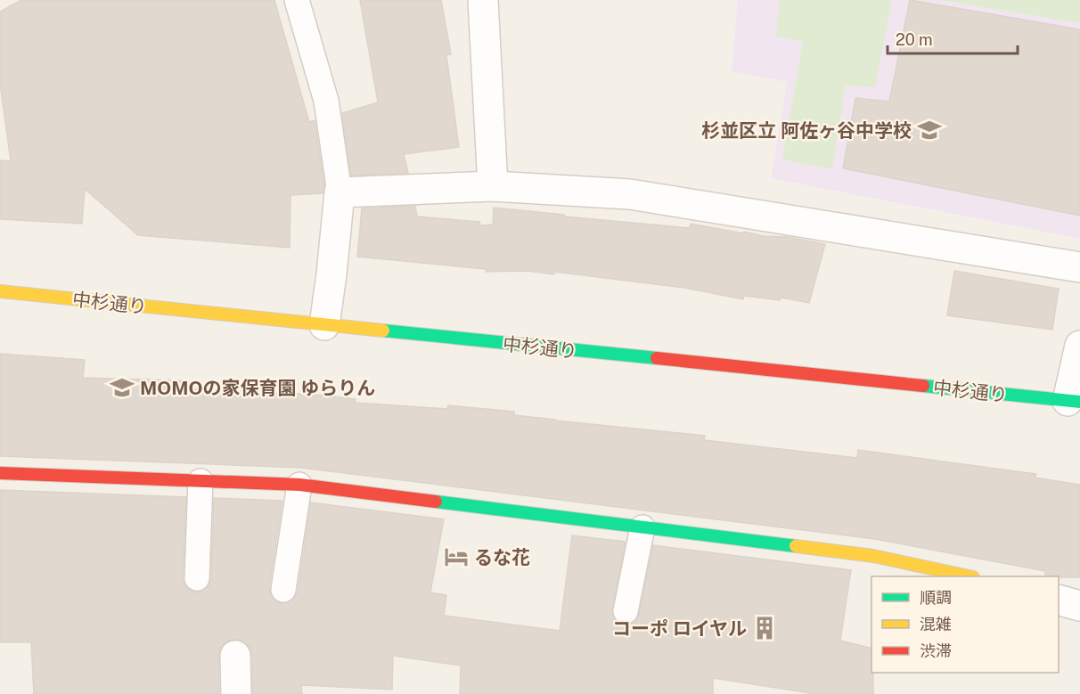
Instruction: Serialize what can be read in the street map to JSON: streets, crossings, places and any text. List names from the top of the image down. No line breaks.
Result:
{"streets":{"main road":["中杉通り"]},"places":{"school or university":["杉並区立 阿佐ヶ谷中学校","MOMOの家保育園 ゆらりん"],"hotel":["るな花"],"building":["コーポ ロイヤル"]},"legend":["順調","混雑","渋滞"],"scale_bar":"20 m"}
